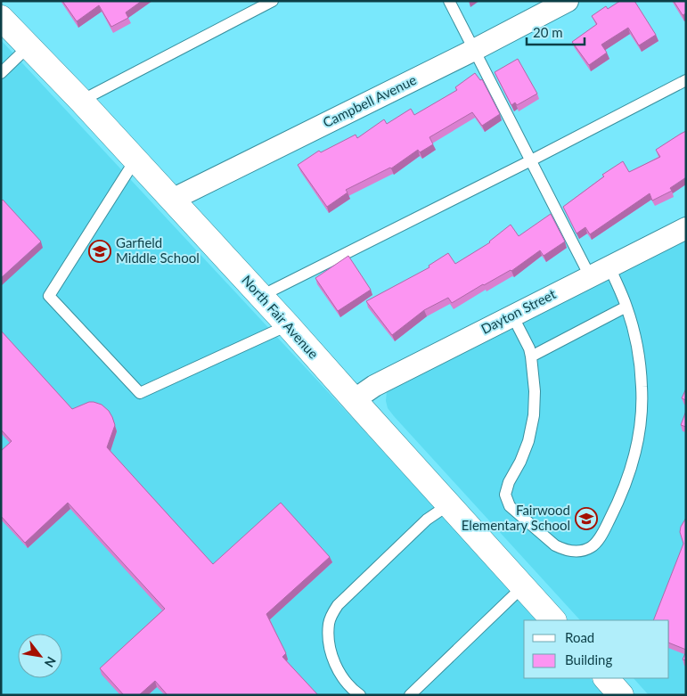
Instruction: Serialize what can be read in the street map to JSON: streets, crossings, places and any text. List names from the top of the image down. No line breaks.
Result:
{"streets":{"street":["Campbell Avenue","Dayton Street","North Fair Avenue"]},"crossings":[["Campbell Avenue","North Fair Avenue"],["Dayton Street","North Fair Avenue"]],"places":{"school or university":["Garfield Middle School","Fairwood Elementary School"]},"legend":["Road","Building"],"scale_bar":"20 m","north":"bottom right"}
